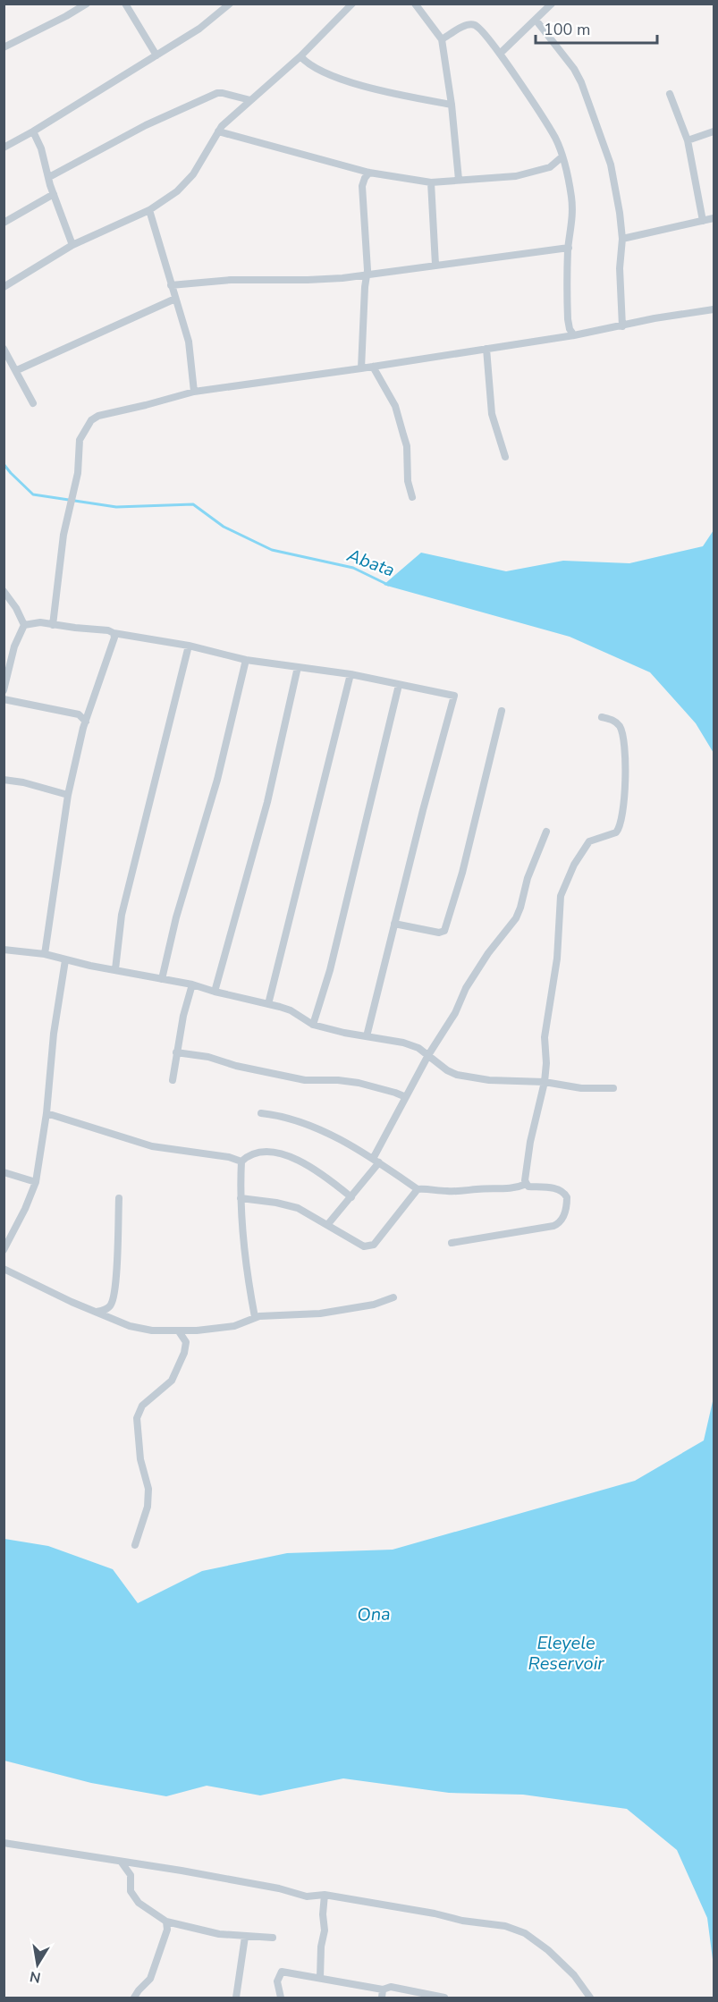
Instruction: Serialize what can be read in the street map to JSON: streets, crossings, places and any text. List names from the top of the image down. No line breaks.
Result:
{"water":["Abata","Ona","Eleyele Reservoir"],"scale_bar":"100 m","north":"bottom"}
